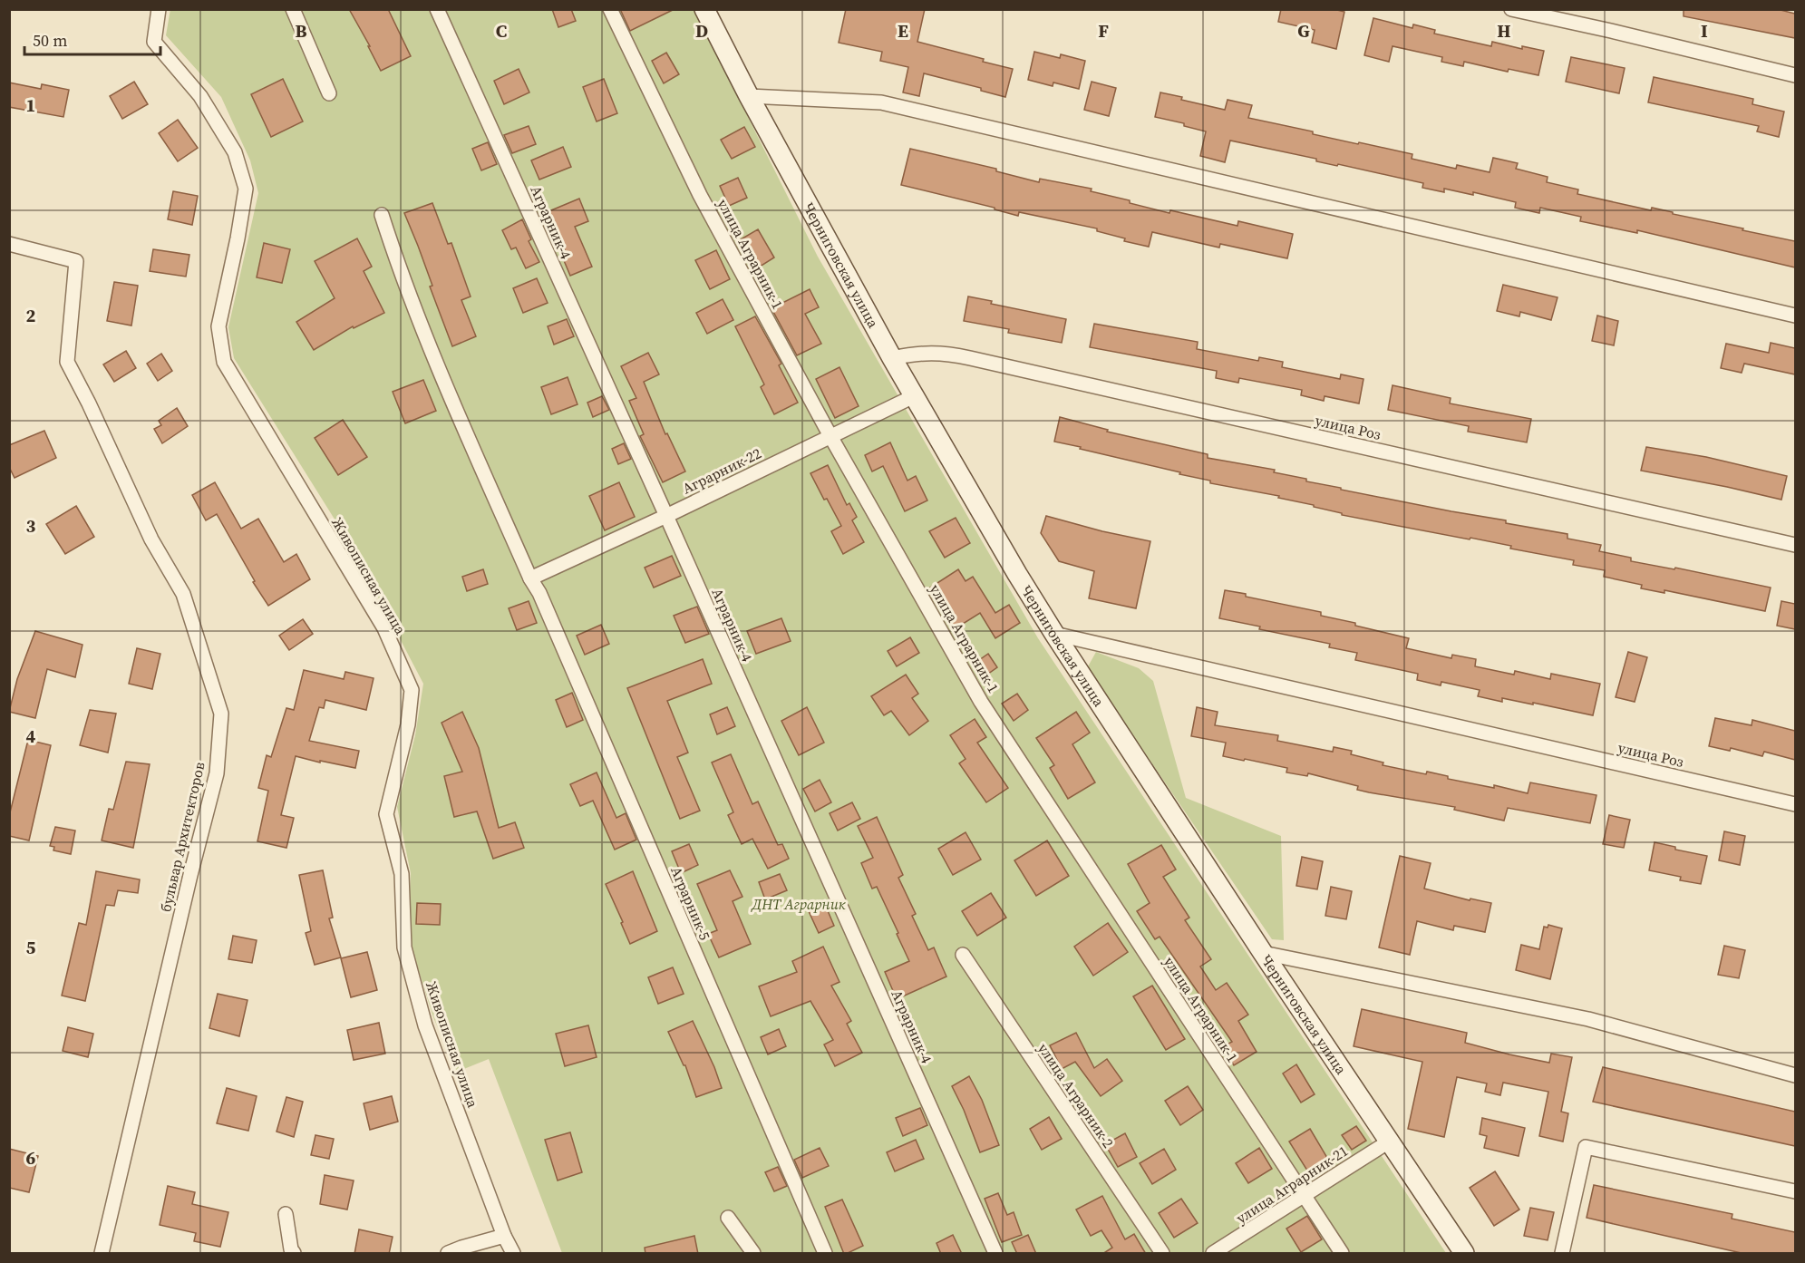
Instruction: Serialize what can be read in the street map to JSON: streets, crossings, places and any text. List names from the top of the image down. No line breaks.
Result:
{"streets":{"street":["Аграрник-4","улица Аграрник-1","Черниговская улица","улица Роз","Аграрник-22","Живописная улица","бульвар Архитекторов","Аграрник-5","улица Аграрник-2","улица Аграрник-21"]},"crossings":[["Аграрник-4","Аграрник-22"],["улица Аграрник-1","Аграрник-22"],["улица Аграрник-1","улица Аграрник-21"],["Черниговская улица","улица Роз"],["Черниговская улица","Аграрник-22"],["Черниговская улица","улица Аграрник-21"],["Аграрник-22","Аграрник-5"]],"parks":["ДНТ Аграрник"],"scale_bar":"50 m","grid":{"columns":["B","C","D","E","F","G","H","I"],"rows":["1","2","3","4","5","6"]}}
